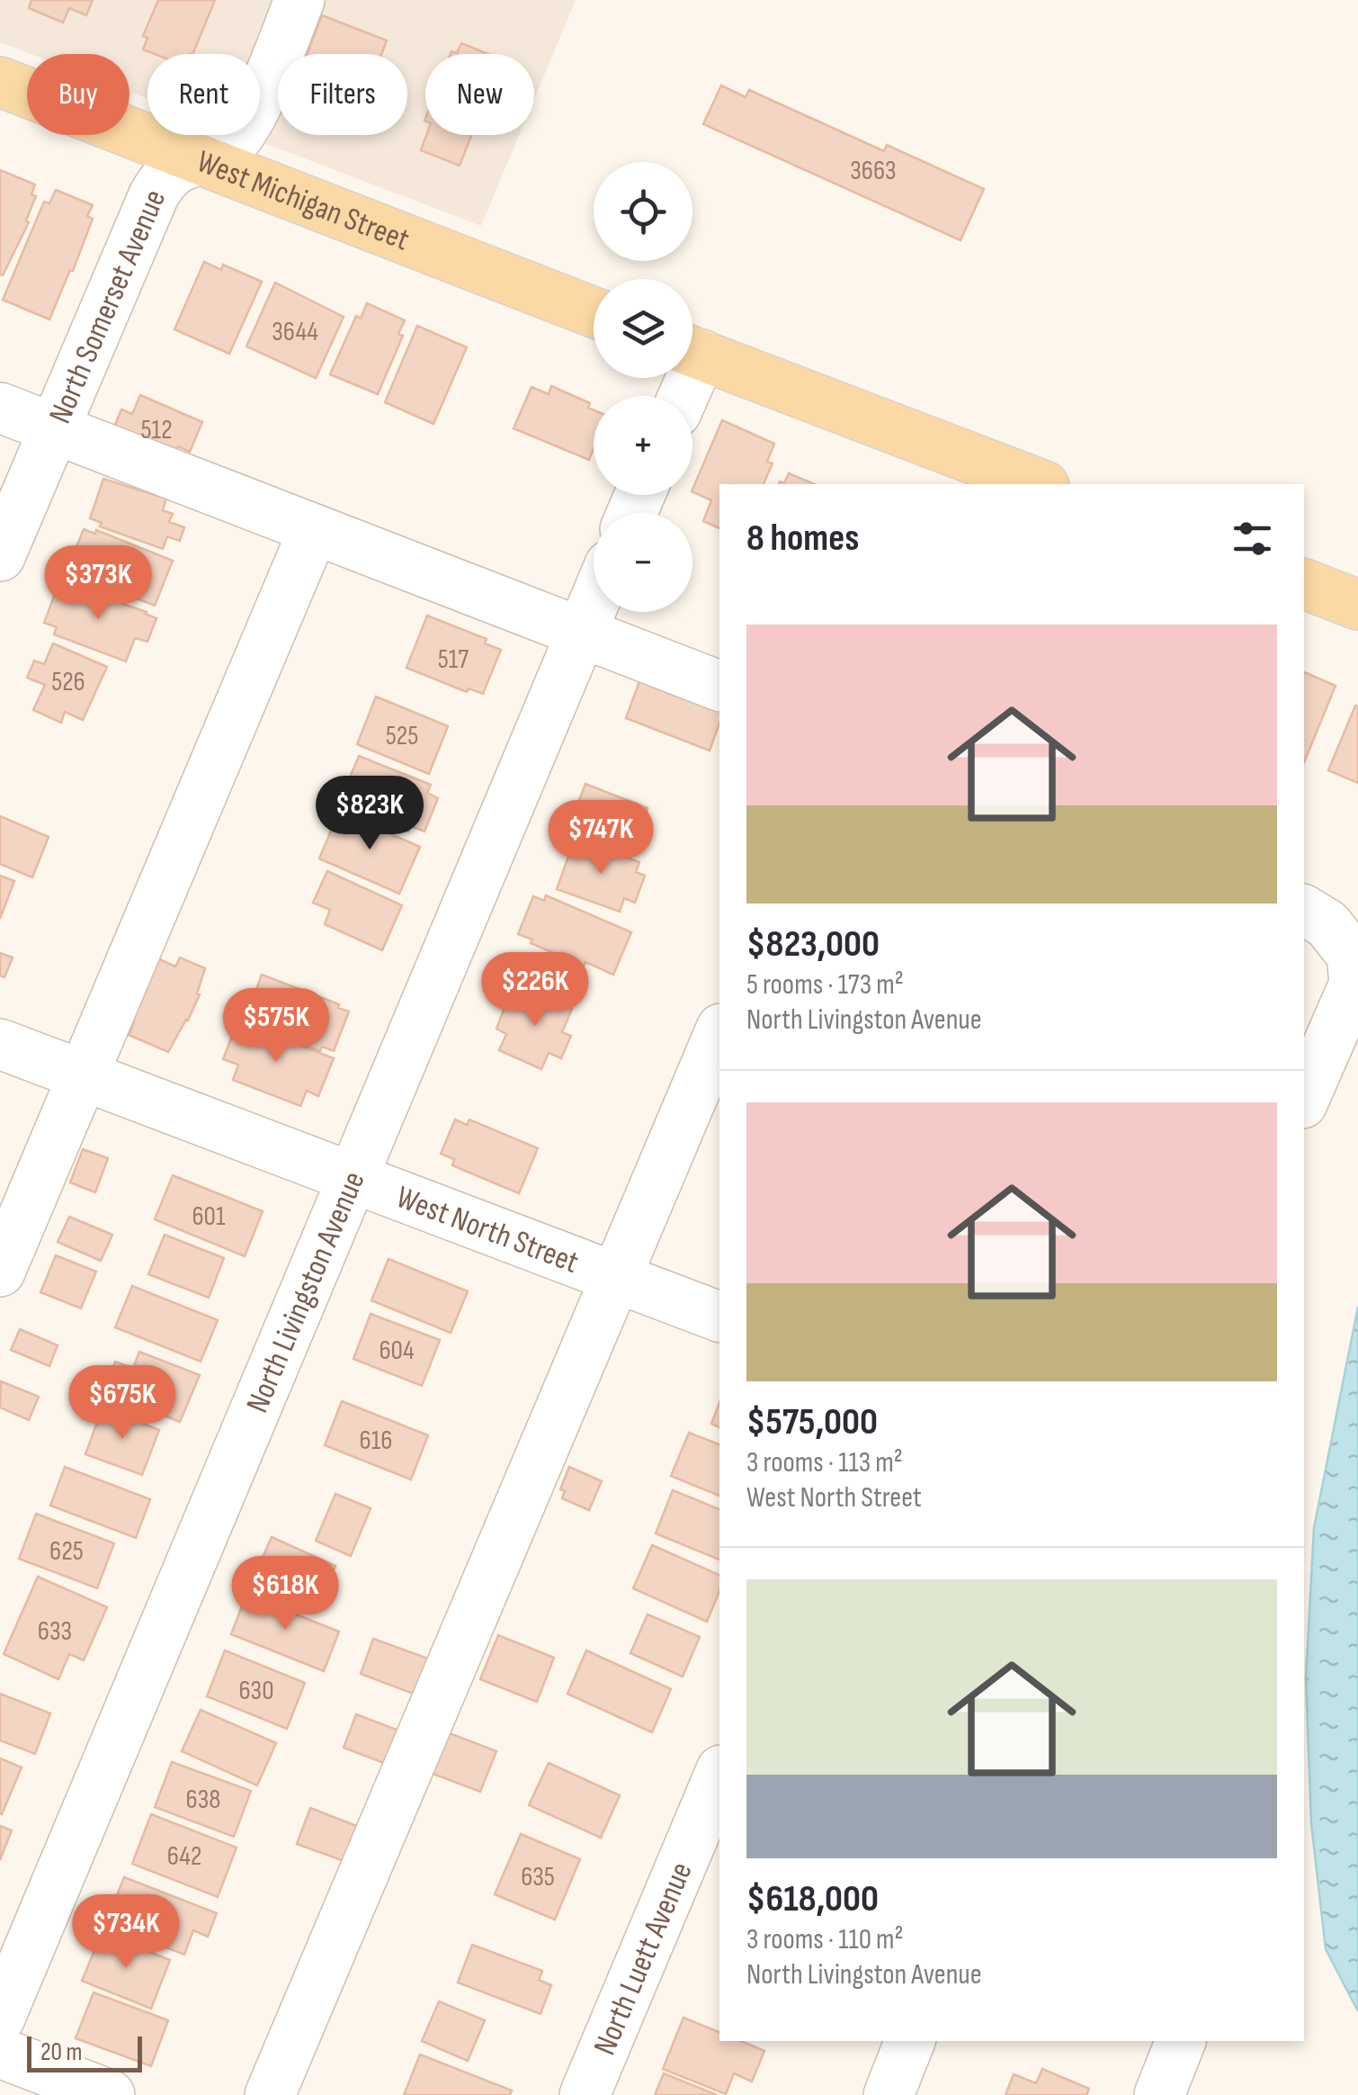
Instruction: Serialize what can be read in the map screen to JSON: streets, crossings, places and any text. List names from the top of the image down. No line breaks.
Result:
{"streets":{"main road":["West Michigan Street"],"street":["North Somerset Avenue","West North Street","North Livingston Avenue","North Luett Avenue"]},"crossings":[["West Michigan Street","North Somerset Avenue"],["West North Street","North Livingston Avenue"]],"house_numbers":["3663","3644","512","517","526","525","601","604","616","625","633","630","638","642","635"],"scale_bar":"20 m","page":{"chip":["Buy","Rent","Filters","New"],"map_buttons":["+","−"],"heading":"8 homes","price":["$373K","$823K","$747K","$226K","$575K","$675K","$618K","$734K"],"list":[{"name":"$823,000","note":"5 rooms · 173 m² · North Livingston Avenue"},{"name":"$575,000","note":"3 rooms · 113 m² · West North Street"},{"name":"$618,000","note":"3 rooms · 110 m² · North Livingston Avenue"}],"scale":"20 m"}}
